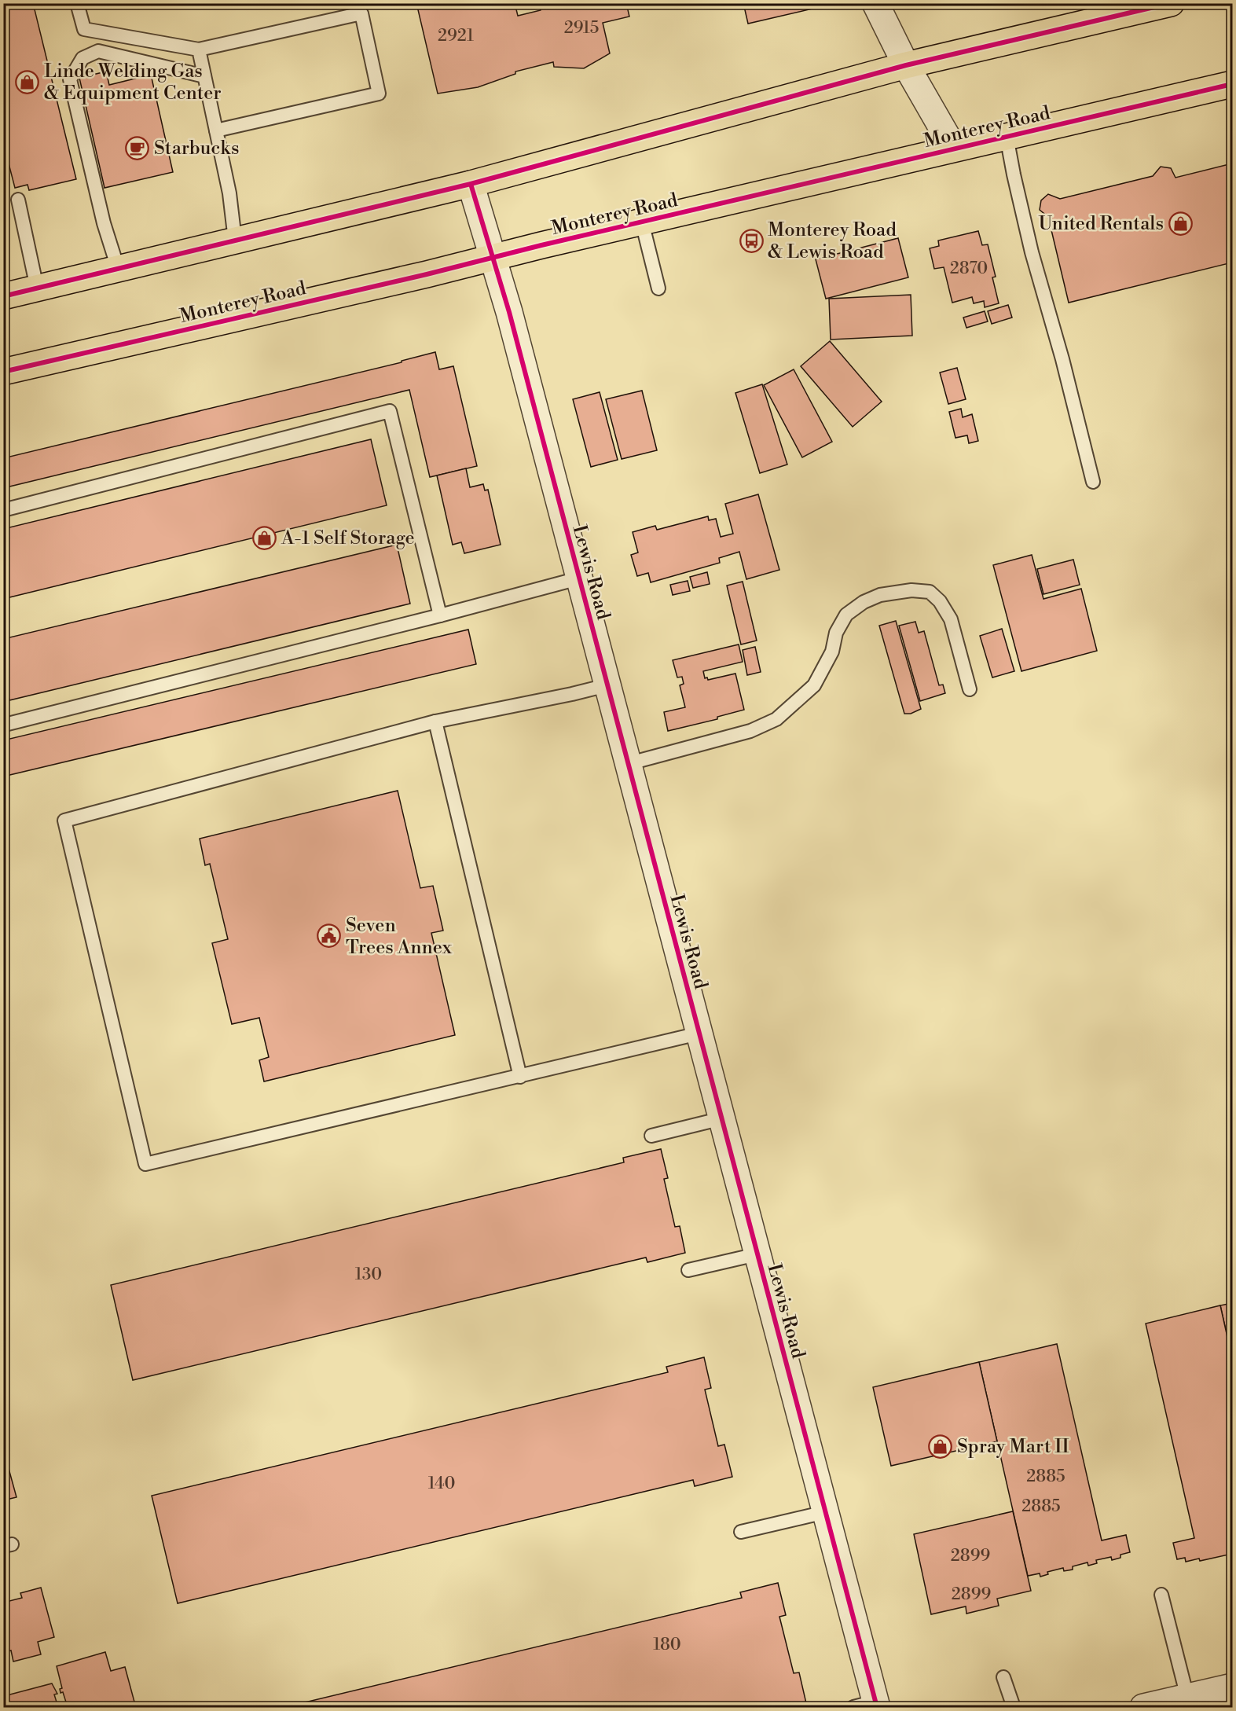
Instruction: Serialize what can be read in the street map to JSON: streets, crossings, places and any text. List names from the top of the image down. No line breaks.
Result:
{"streets":{"main road":["Monterey Road"],"street":["Lewis Road"]},"crossings":[["Monterey Road","Lewis Road"]],"places":{"shop":["Linde Welding Gas & Equipment Center","United Rentals","A-1 Self Storage","Spray Mart II"],"cafe":["Starbucks"],"bus stop":["Monterey Road & Lewis Road"],"public building":["Seven Trees Annex"]},"house_numbers":["2915","2921","2870","130","2885","140","2885","2899","2899","180"]}
